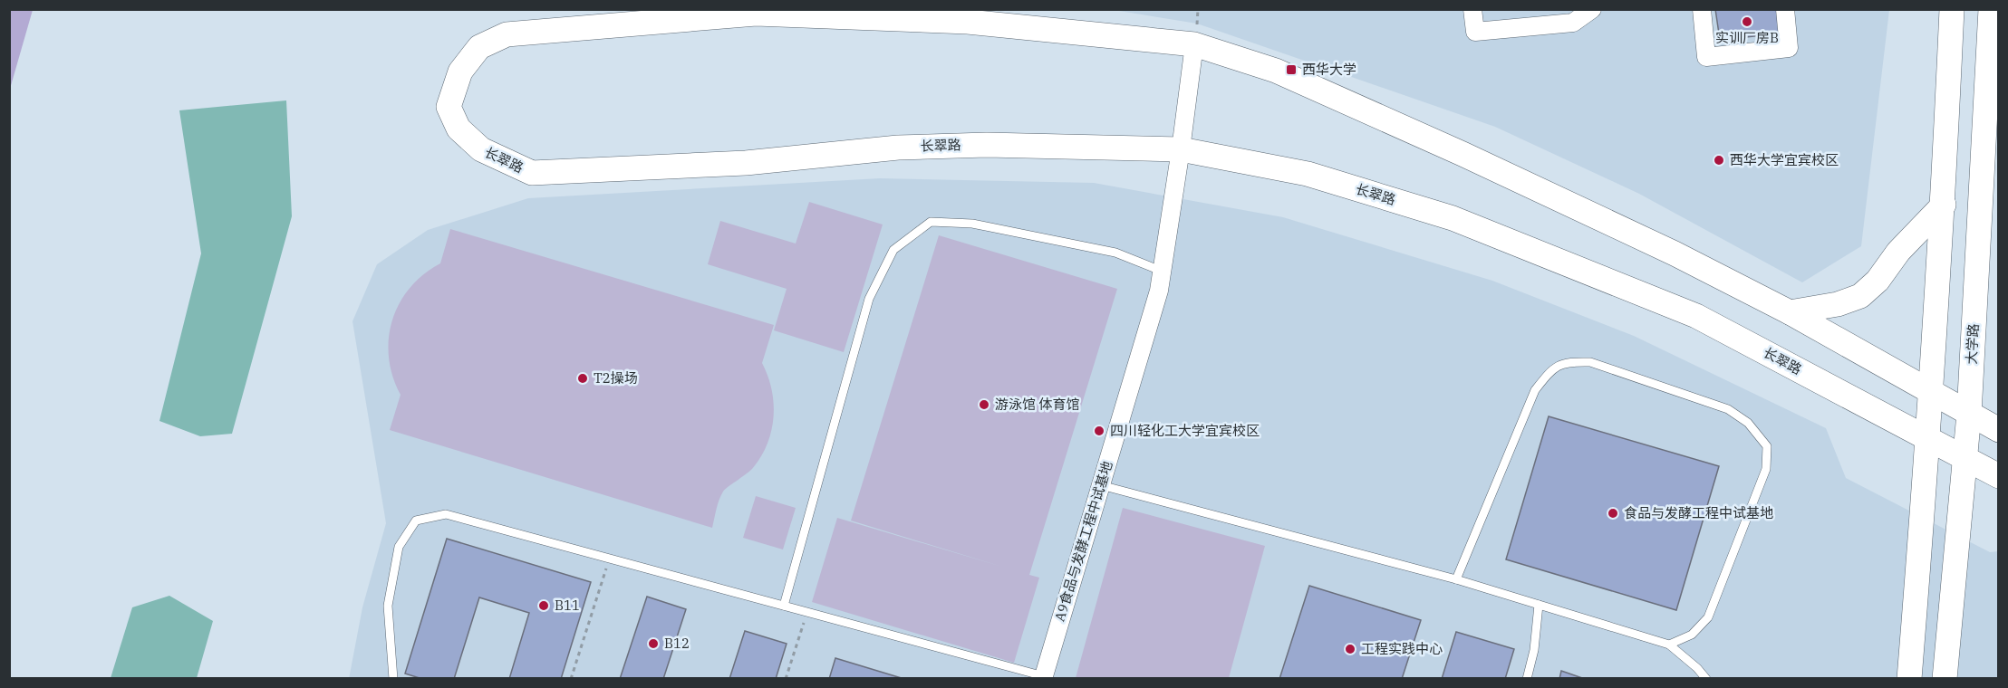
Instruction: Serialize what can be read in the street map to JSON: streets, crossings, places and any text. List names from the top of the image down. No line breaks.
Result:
{"streets":{"main road":["长翠路","大学路"],"street":["A9食品与发酵工程中试基地"]},"crossings":[["长翠路","大学路"],["长翠路","A9食品与发酵工程中试基地"]],"places":{"other":["实训厂房B","西华大学宜宾校区","T2操场","游泳馆 体育馆","四川轻化工大学宜宾校区","食品与发酵工程中试基地","B11","B12","工程实践中心"],"transit":["西华大学"]}}
